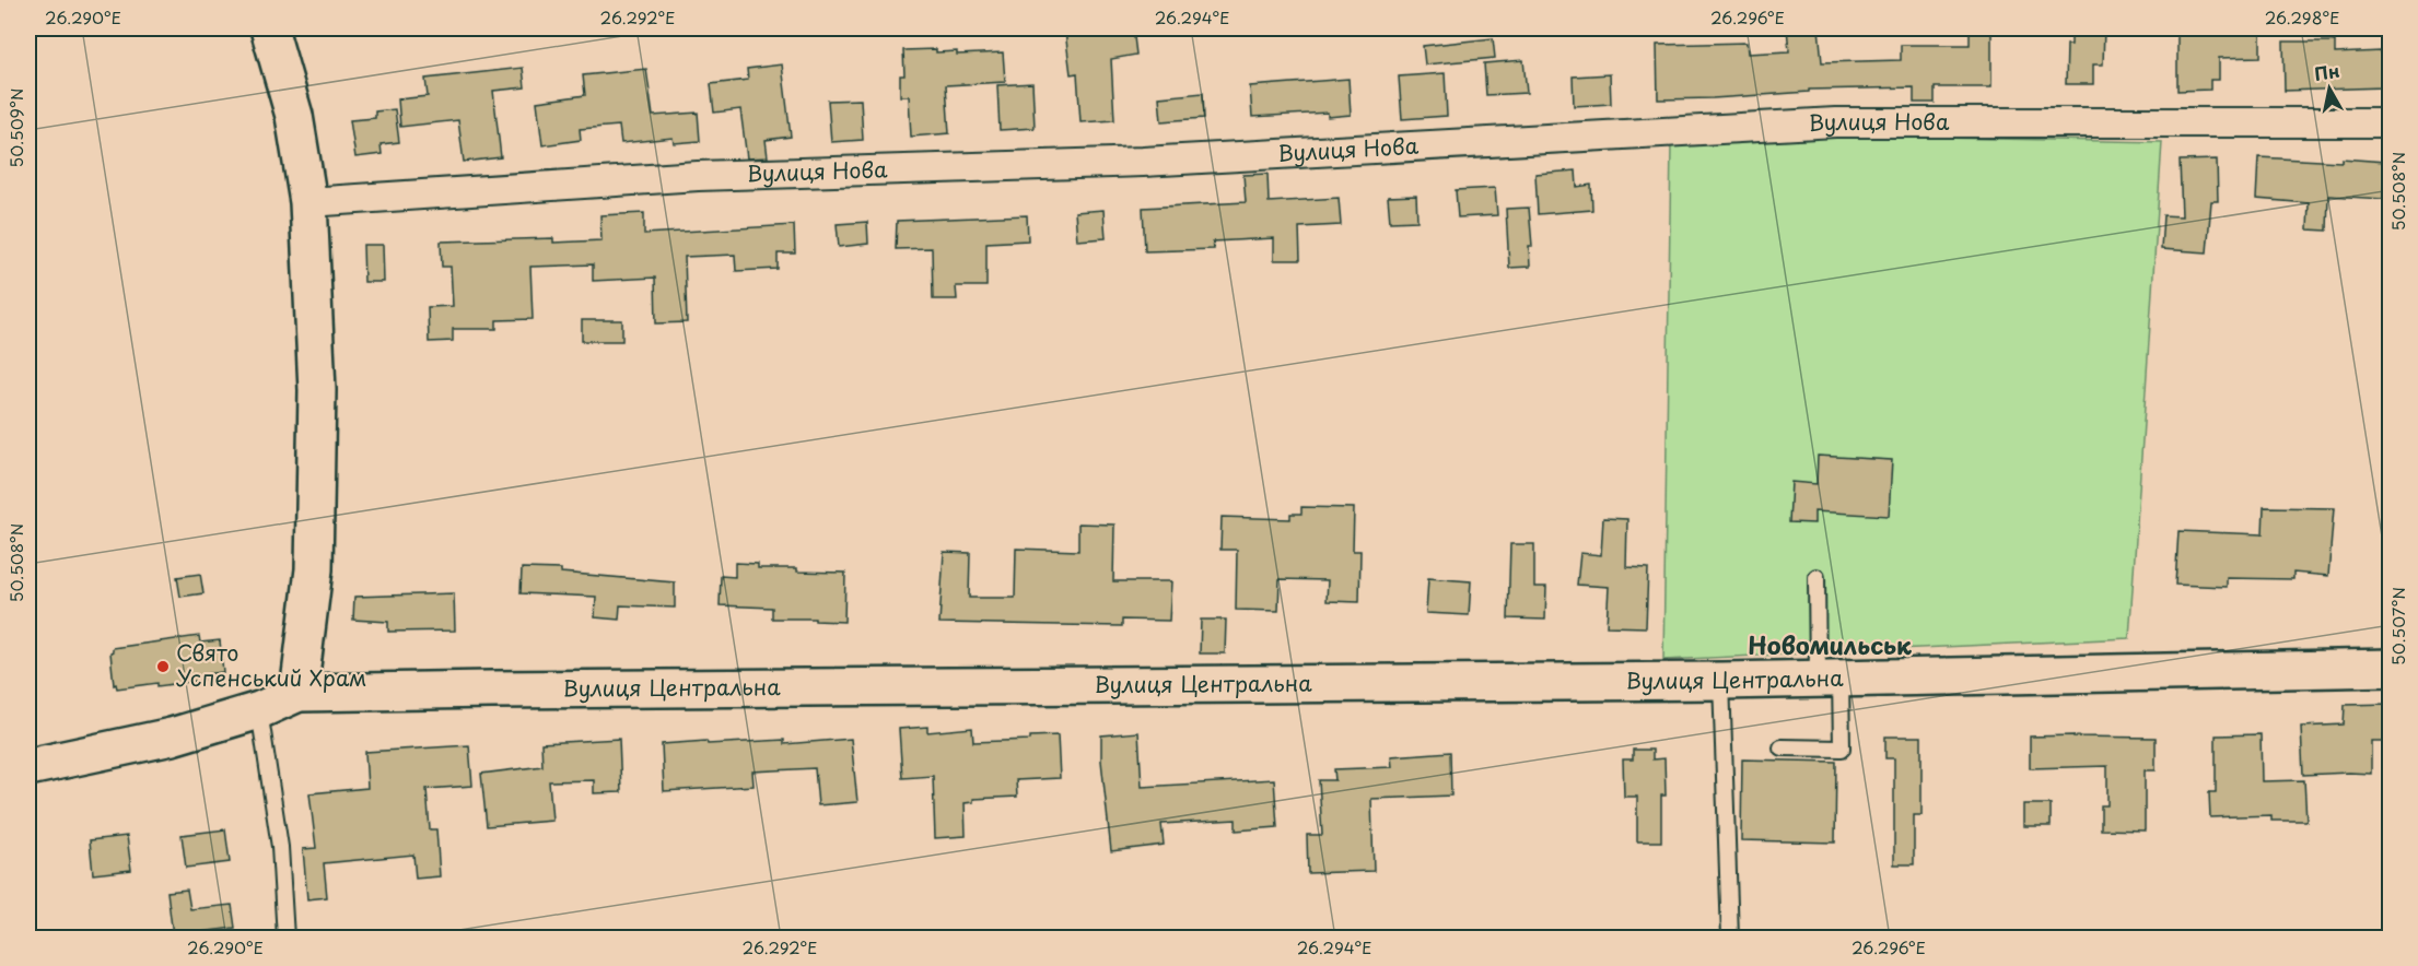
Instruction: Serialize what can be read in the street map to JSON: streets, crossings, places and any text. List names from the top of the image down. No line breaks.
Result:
{"streets":{"street":["Вулиця Нова","Вулиця Центральна"]},"districts":["Новомильськ"],"places":["Свято Успенський Храм"],"north":"top","coordinates":["26.290°E","26.292°E","26.294°E","26.296°E","26.298°E","50.509°N","50.508°N","50.507°N"]}
